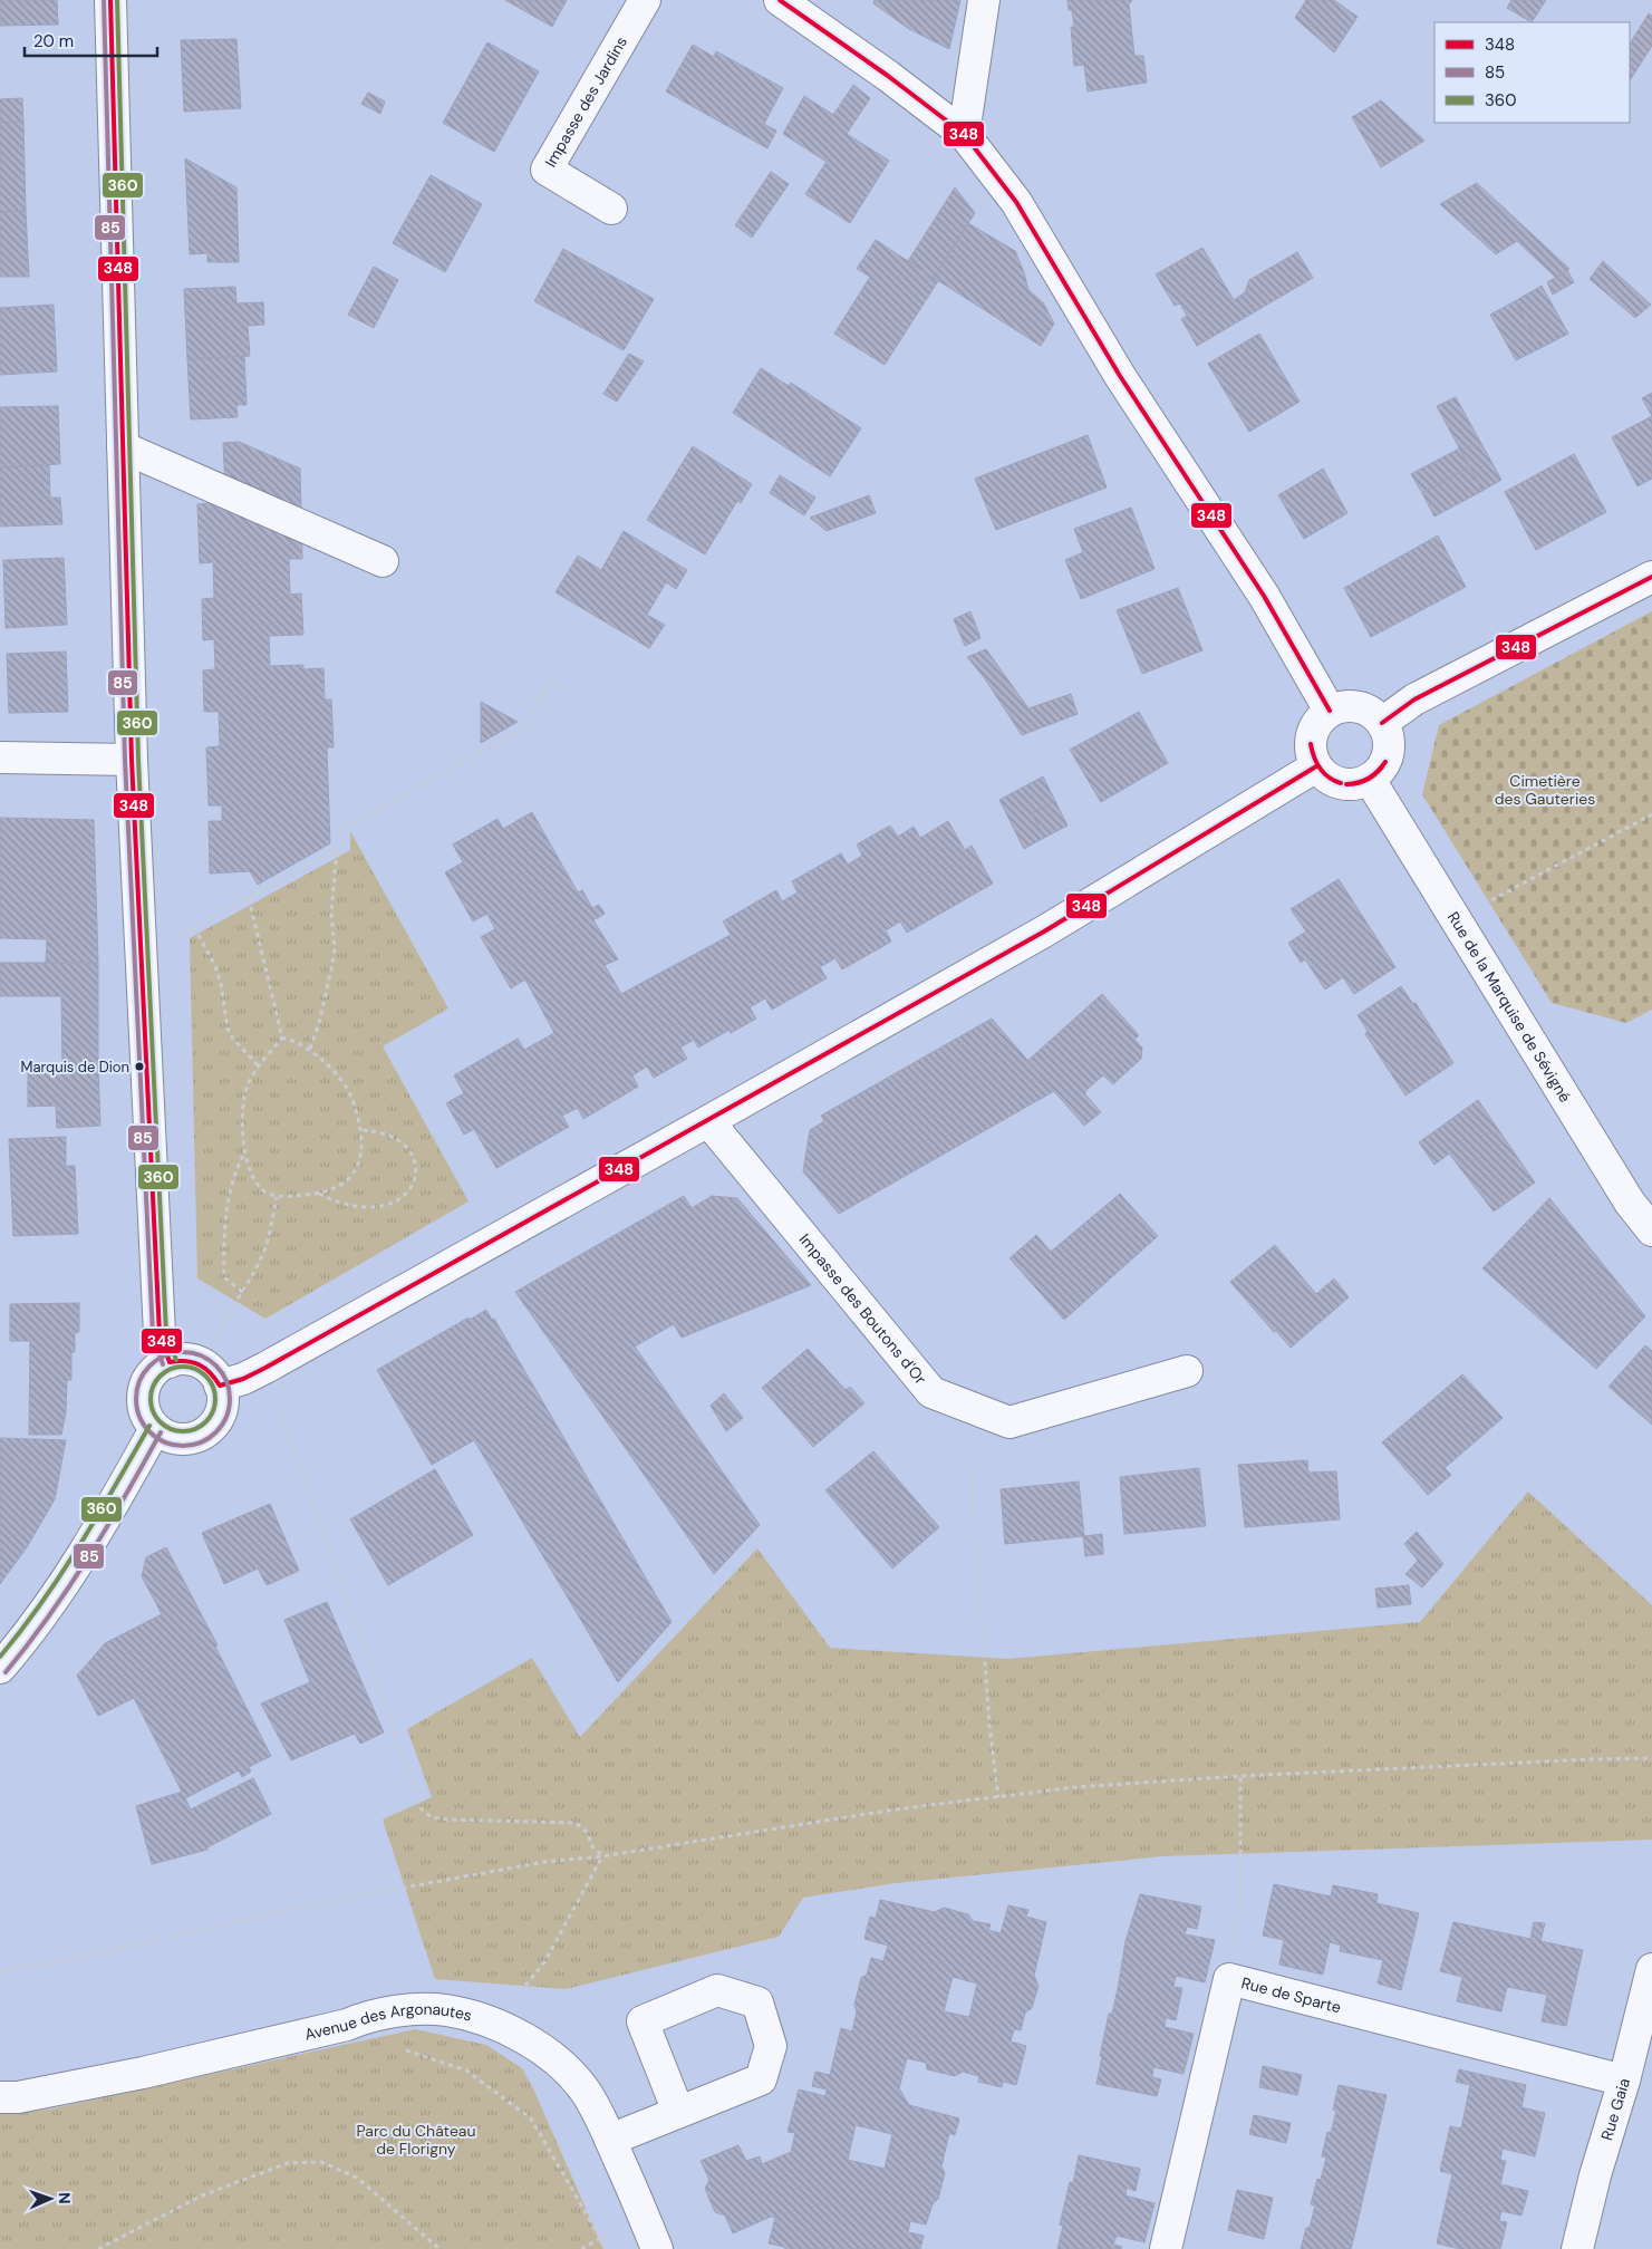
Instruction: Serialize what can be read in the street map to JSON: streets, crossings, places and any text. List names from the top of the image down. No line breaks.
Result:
{"streets":{"street":["Impasse des Jardins","Rue de la Marquise de Sévigné","Impasse des Boutons d'Or","Rue de Sparte","Avenue des Argonautes","Rue Gaia"]},"crossings":[["Rue de Sparte","Rue Gaia"]],"parks":["Cimetière des Gauteries","Parc du Château de Florigny"],"places":["Marquis de Dion"],"lines":["transit line 348","transit line 85","transit line 360"],"legend":["348","85","360"],"scale_bar":"20 m","north":"right"}
